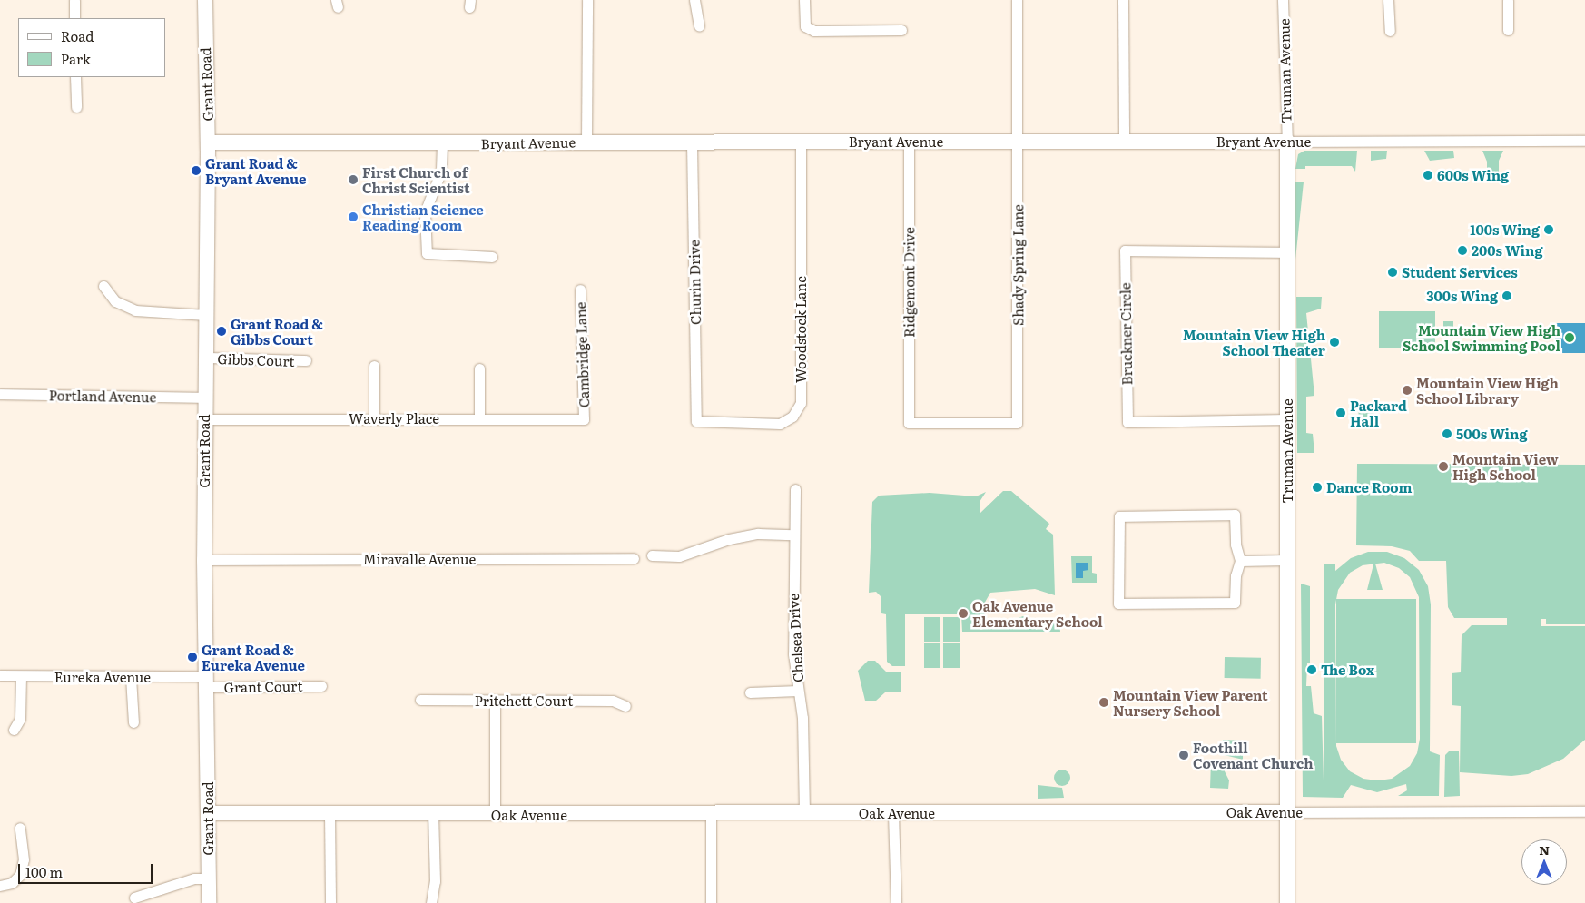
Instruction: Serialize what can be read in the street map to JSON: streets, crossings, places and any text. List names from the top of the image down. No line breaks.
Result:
{"streets":{"street":["Truman Avenue","Grant Road","Bryant Avenue","Shady Spring Lane","Churin Drive","Ridgemont Drive","Woodstock Lane","Bruckner Circle","Cambridge Lane","Gibbs Court","Portland Avenue","Waverly Place","Miravalle Avenue","Chelsea Drive","Eureka Avenue","Grant Court","Pritchett Court","Oak Avenue"]},"crossings":[["Truman Avenue","Bryant Avenue"],["Truman Avenue","Bruckner Circle"],["Truman Avenue","Oak Avenue"],["Grant Road","Bryant Avenue"],["Grant Road","Gibbs Court"],["Grant Road","Portland Avenue"],["Grant Road","Waverly Place"],["Grant Road","Miravalle Avenue"],["Grant Road","Eureka Avenue"],["Grant Road","Grant Court"],["Grant Road","Oak Avenue"],["Bryant Avenue","Shady Spring Lane"],["Bryant Avenue","Churin Drive"],["Bryant Avenue","Ridgemont Drive"],["Bryant Avenue","Woodstock Lane"],["Shady Spring Lane","Ridgemont Drive"],["Churin Drive","Woodstock Lane"],["Cambridge Lane","Waverly Place"],["Chelsea Drive","Oak Avenue"],["Eureka Avenue","Grant Court"]],"places":["Grant Road & Bryant Avenue","600s Wing","First Church of Christ Scientist","Christian Science Reading Room","100s Wing","200s Wing","Student Services","300s Wing","Grant Road & Gibbs Court","Mountain View High School Swimming Pool","Mountain View High School Theater","Mountain View High School Library","Packard Hall","500s Wing","Mountain View High School","Dance Room","Oak Avenue Elementary School","Grant Road & Eureka Avenue","The Box","Mountain View Parent Nursery School","Foothill Covenant Church"],"legend":["Road","Park"],"scale_bar":"100 m","north":"top"}
